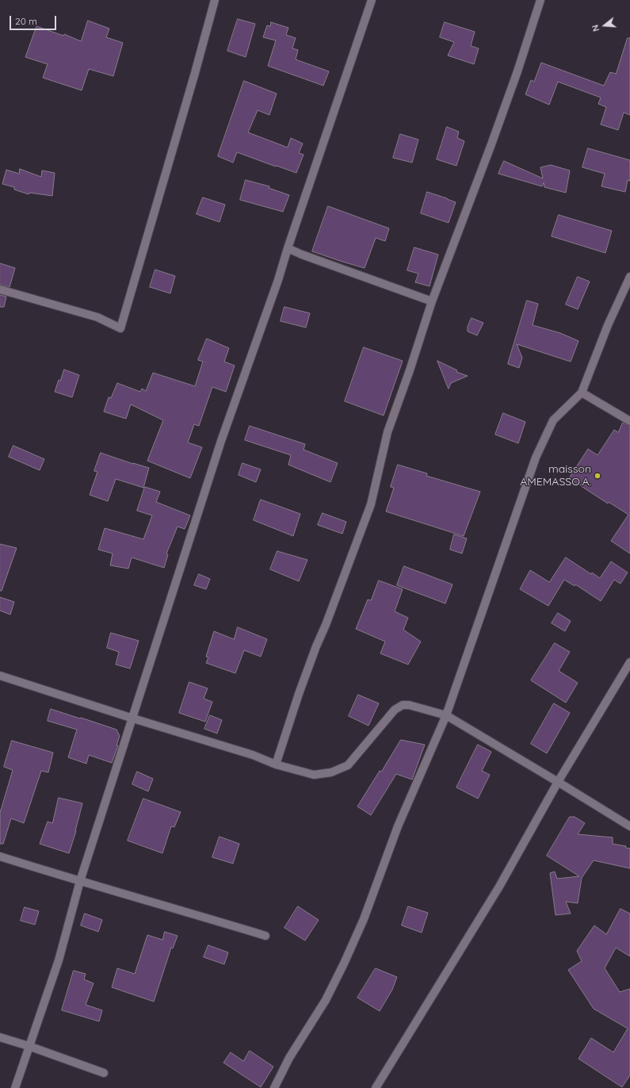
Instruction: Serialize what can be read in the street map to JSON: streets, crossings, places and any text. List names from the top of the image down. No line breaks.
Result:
{"places":["maisson AMEMASSO.A."],"scale_bar":"20 m","north":"left"}
